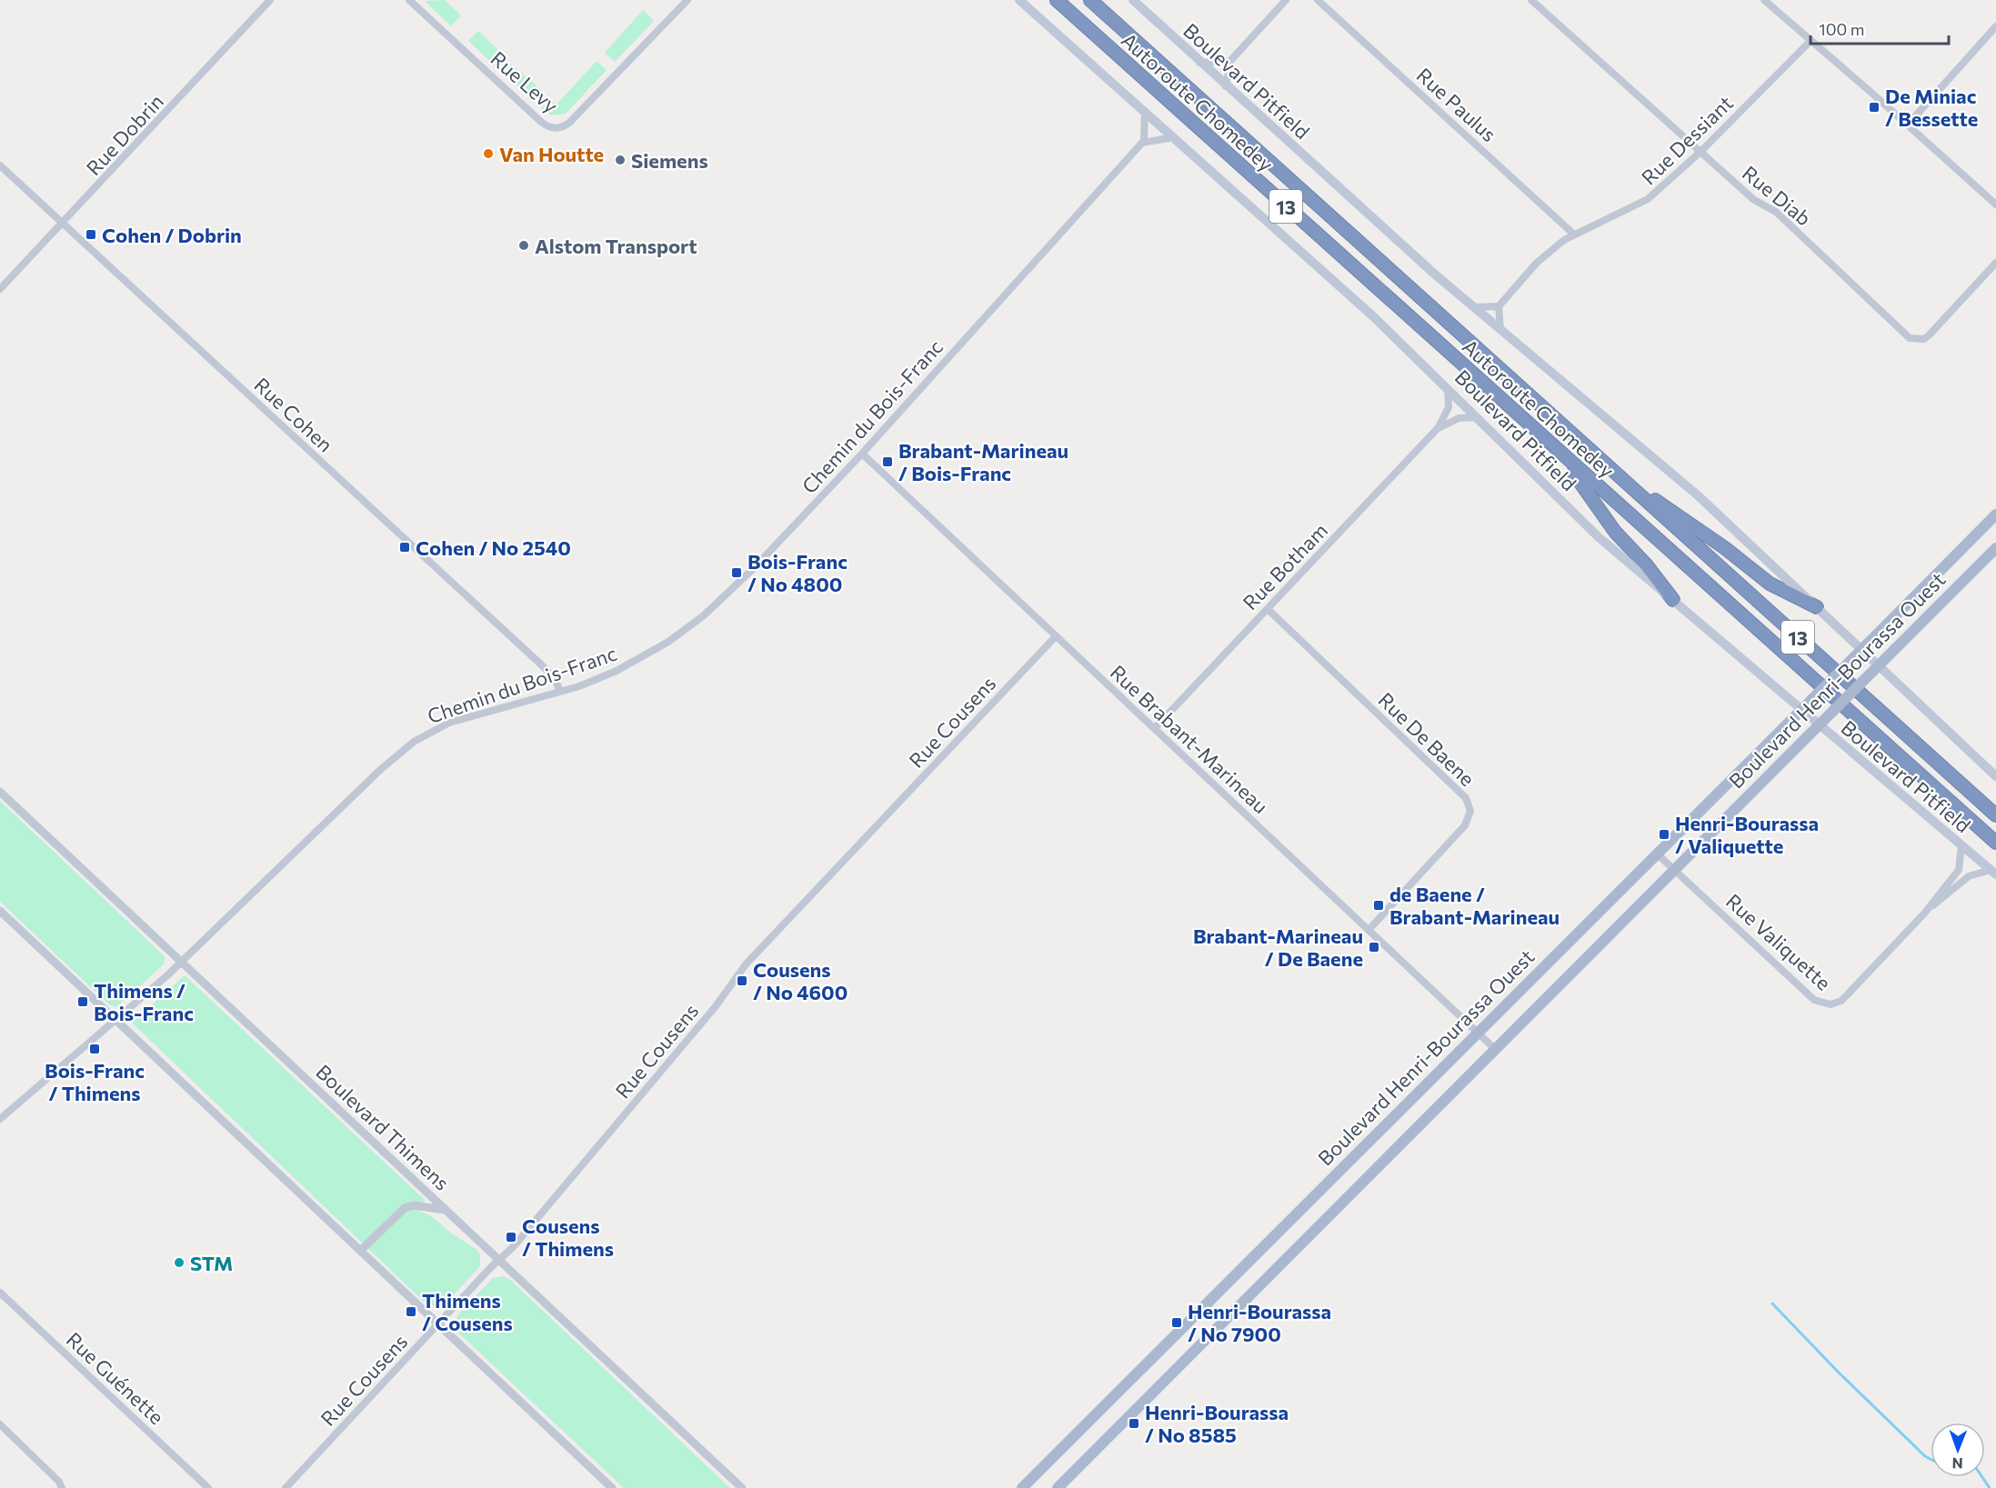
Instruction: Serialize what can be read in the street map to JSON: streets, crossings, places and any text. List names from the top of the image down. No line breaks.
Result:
{"streets":{"highway":["Autoroute Chomedey","13"],"main road":["Boulevard Pitfield","Boulevard Henri-Bourassa Ouest"],"street":["Rue Levy","Rue Paulus","Rue Dobrin","Rue Dessiant","Rue Diab","Rue Cohen","Chemin du Bois-Franc","Rue Botham","Rue Cousens","Rue Brabant-Marineau","Rue De Baene","Rue Valiquette","Boulevard Thimens","Rue Guénette"]},"crossings":[["Boulevard Pitfield","Rue Botham"],["Boulevard Pitfield","Rue Valiquette"],["Rue Paulus","Rue Dessiant"],["Rue Dobrin","Rue Cohen"],["Rue Dessiant","Rue Diab"],["Rue Cohen","Chemin du Bois-Franc"],["Chemin du Bois-Franc","Rue Brabant-Marineau"],["Chemin du Bois-Franc","Boulevard Thimens"],["Rue Botham","Rue Brabant-Marineau"],["Rue Botham","Rue De Baene"],["Boulevard Henri-Bourassa Ouest","Rue Brabant-Marineau"],["Boulevard Henri-Bourassa Ouest","Rue Valiquette"],["Rue Cousens","Rue Brabant-Marineau"],["Rue Cousens","Boulevard Thimens"],["Rue Brabant-Marineau","Rue De Baene"]],"places":{"transit":["De Miniac / Bessette","Cohen / Dobrin","Brabant-Marineau / Bois-Franc","Cohen / No 2540","Bois-Franc / No 4800","Henri-Bourassa / Valiquette","de Baene / Brabant-Marineau","Brabant-Marineau / De Baene","Cousens / No 4600","Thimens / Bois-Franc","Bois-Franc / Thimens","Cousens / Thimens","Thimens / Cousens","Henri-Bourassa / No 7900","Henri-Bourassa / No 8585"],"other":["Van Houtte","Siemens","Alstom Transport","STM"]},"scale_bar":"100 m","north":"bottom"}
